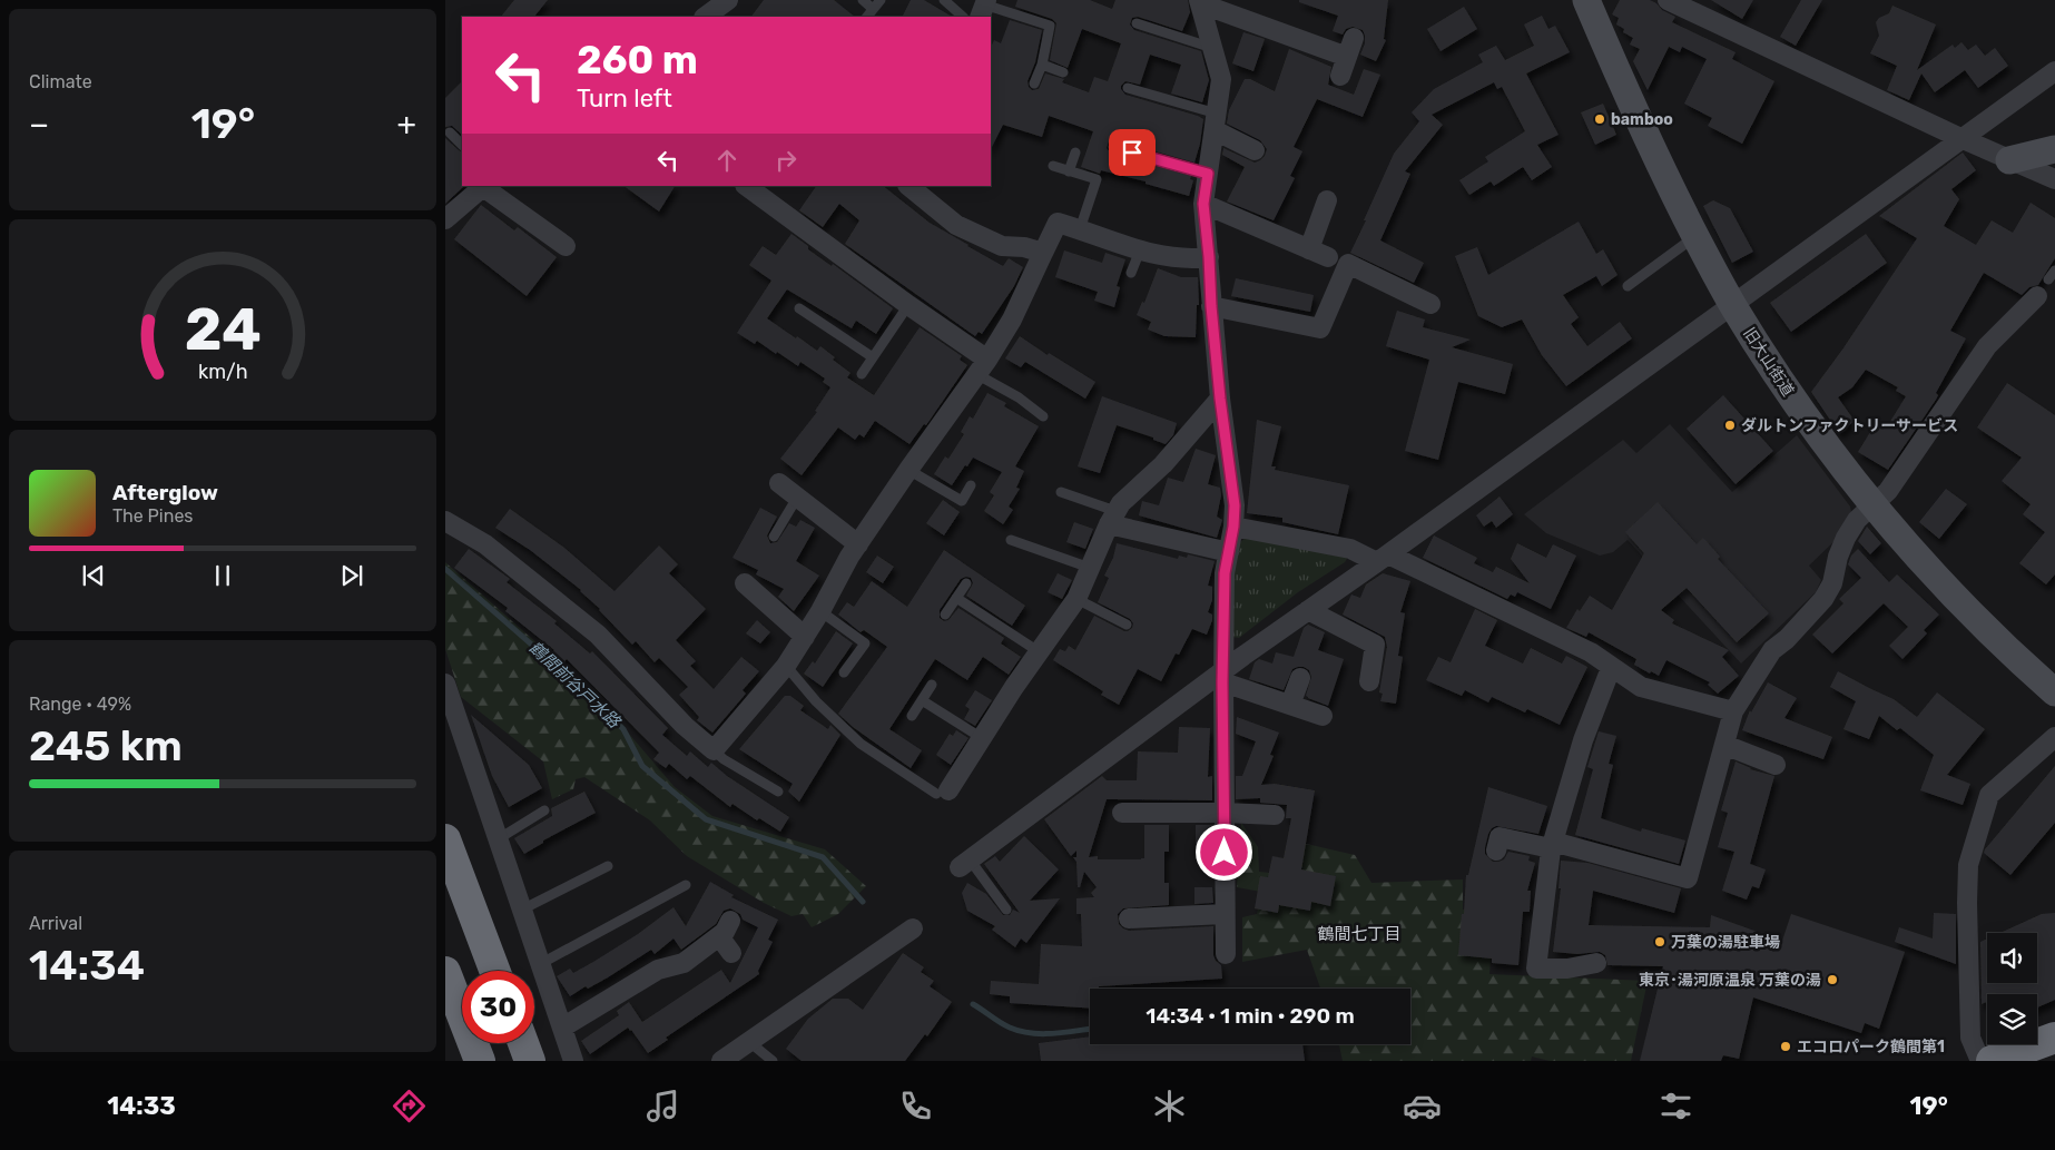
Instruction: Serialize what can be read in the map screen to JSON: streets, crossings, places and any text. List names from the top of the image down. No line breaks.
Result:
{"streets":{"street":["旧大山街道"]},"districts":["鶴間七丁目"],"water":["鶴間前谷戸水路"],"places":["bamboo","ダルトンファクトリーサービス","万葉の湯駐車場","東京･湯河原温泉 万葉の湯","エコロパーク鶴間第1"],"page":{"tile":["Climate",["Range · 49%","245 km"],["Arrival","14:34"]],"turn":["260 m","Turn left"],"heat":["−","19°","+"],"song":["Afterglow","The Pines"],"limit":"30","trip":"14:34 · 1 min · 290 m","tabs":["14:33","19°"],"gauge":["24","km/h"]}}
